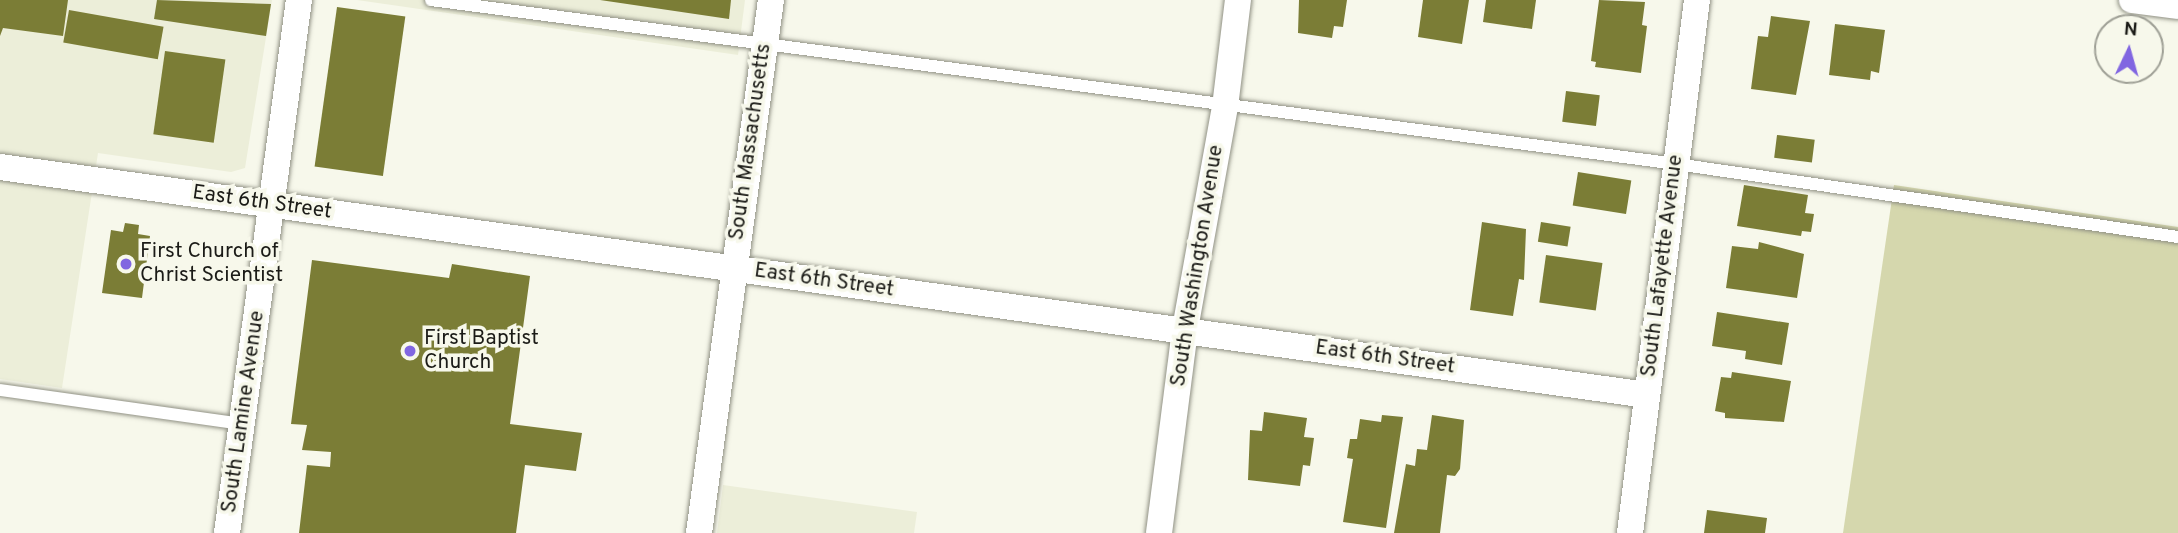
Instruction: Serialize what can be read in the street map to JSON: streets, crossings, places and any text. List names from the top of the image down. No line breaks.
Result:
{"streets":{"street":["South Massachusetts","East 6th Street","South Washington Avenue","South Lafayette Avenue","South Lamine Avenue"]},"crossings":[["South Massachusetts","East 6th Street"],["East 6th Street","South Washington Avenue"],["East 6th Street","South Lafayette Avenue"],["East 6th Street","South Lamine Avenue"]],"places":["First Church of Christ Scientist","First Baptist Church"],"north":"top"}
